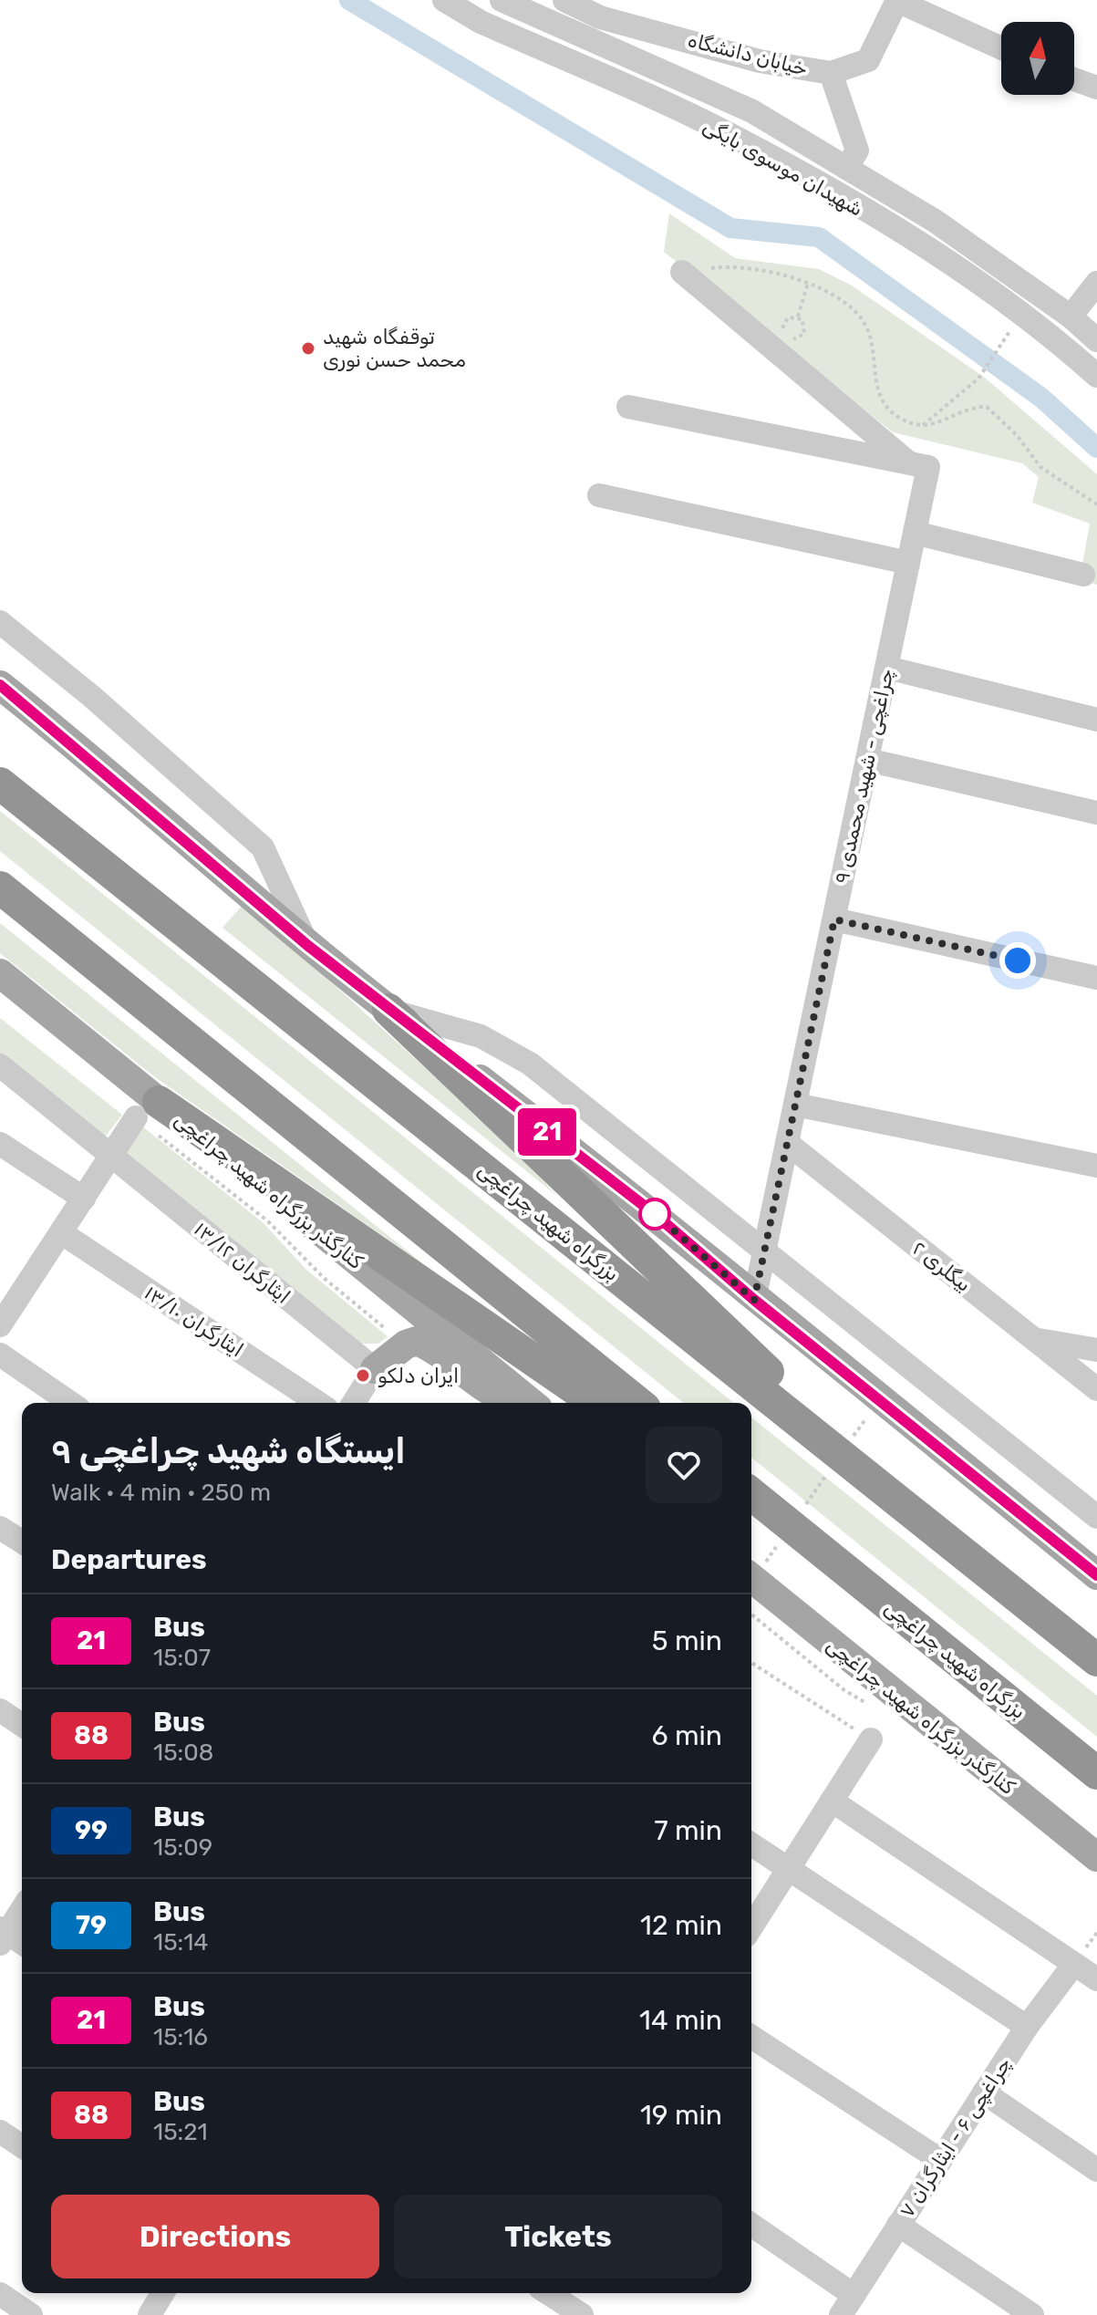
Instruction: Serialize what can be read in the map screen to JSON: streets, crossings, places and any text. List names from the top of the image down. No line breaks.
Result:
{"streets":{"highway":["بزرگراه شهید چراغچی"],"main road":["کنارگذر بزرگراه شهید چراغچی"],"street":["خیابان دانشگاه","شهیدان موسوی بایگی","۹ چراغچی - شهید محمدی","ایثارگران ۱۳/۱۲","بیگلری ۲","ایثارگران ۱۳/۱۰","چراغچی ۶ - ایثارگران ۷"]},"crossings":[["۹ چراغچی - شهید محمدی","بیگلری ۲"]],"places":["توقفگاه شهید محمد حسن نوری","ایران دلکو"],"lines":["bus line 21"],"north":"top","page":{"on_map":"21","heading":[["ایستگاه شهید چراغچی ۹","Walk · 4 min · 250 m"],"Departures"],"list":[{"mark":"21","name":"Bus","note":"15:07","value":"5 min"},{"mark":"88","name":"Bus","note":"15:08","value":"6 min"},{"mark":"99","name":"Bus","note":"15:09","value":"7 min"},{"mark":"79","name":"Bus","note":"15:14","value":"12 min"},{"mark":"21","name":"Bus","note":"15:16","value":"14 min"},{"mark":"88","name":"Bus","note":"15:21","value":"19 min"}],"buttons":["Directions","Tickets"]}}
